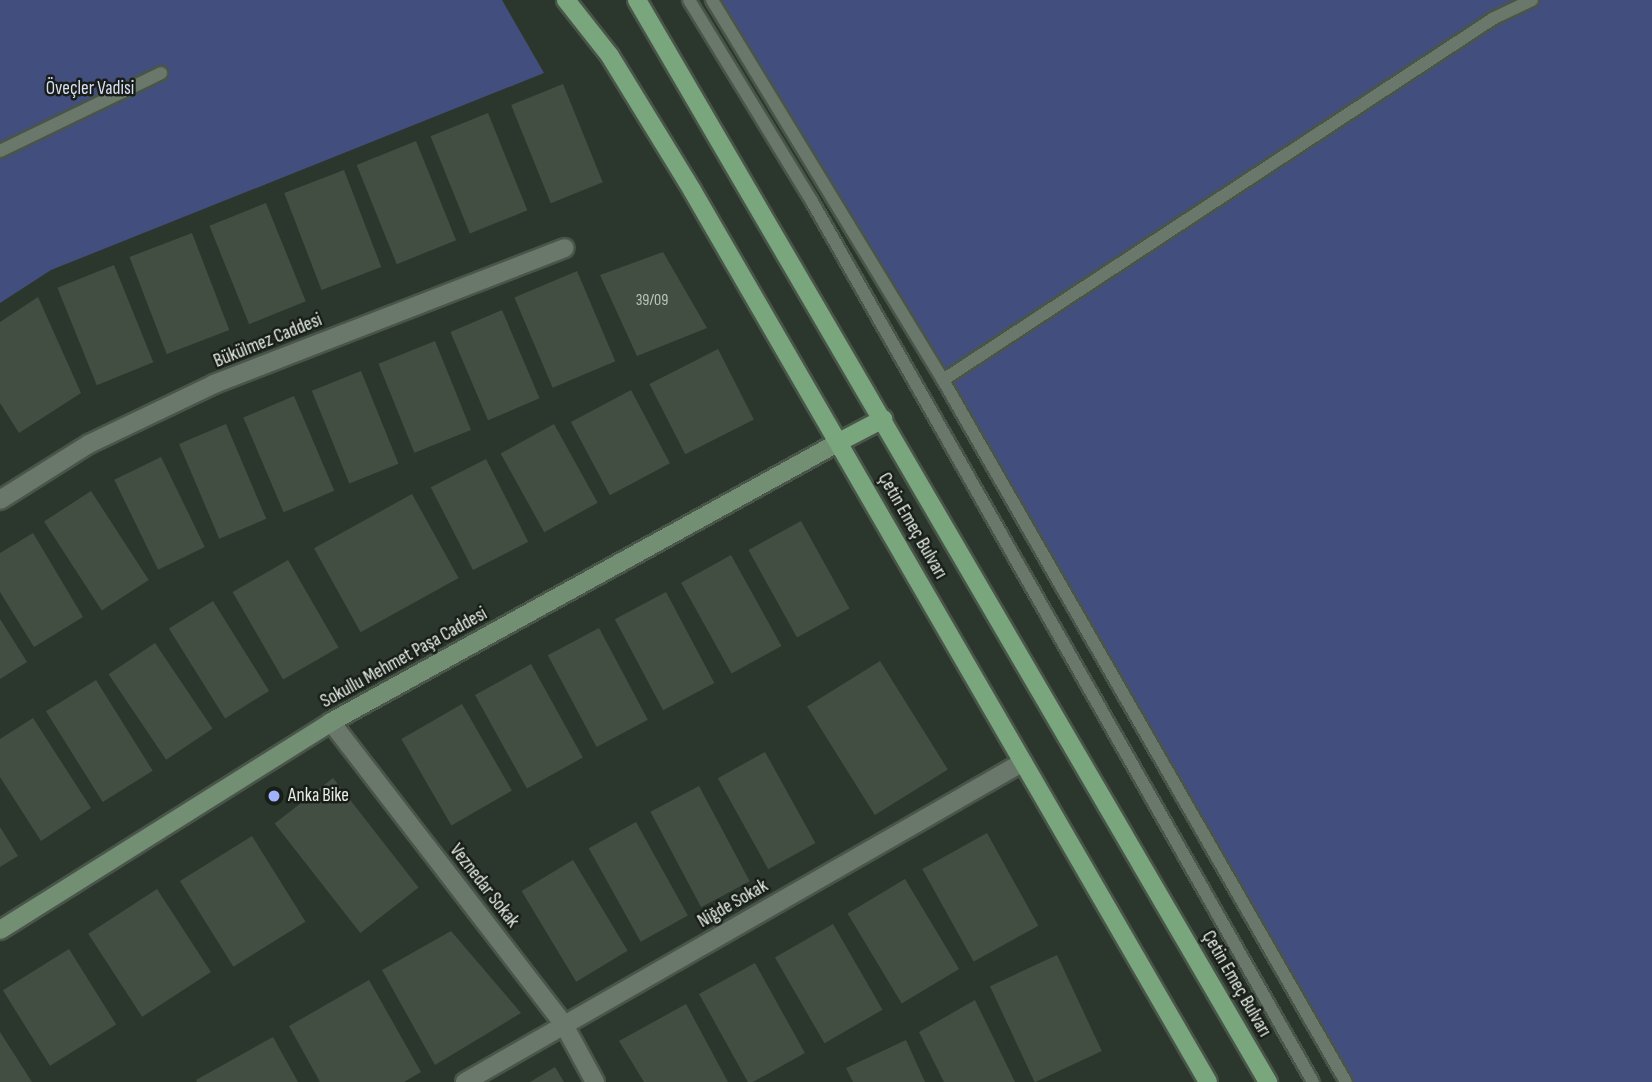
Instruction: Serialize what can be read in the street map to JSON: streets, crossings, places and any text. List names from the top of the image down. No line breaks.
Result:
{"streets":{"main road":["Çetin Emeç Bulvarı","Sokullu Mehmet Paşa Caddesi"],"street":["Bükülmez Caddesi","Veznedar Sokak","Niğde Sokak"]},"crossings":[["Çetin Emeç Bulvarı","Sokullu Mehmet Paşa Caddesi"],["Çetin Emeç Bulvarı","Niğde Sokak"],["Sokullu Mehmet Paşa Caddesi","Veznedar Sokak"],["Veznedar Sokak","Niğde Sokak"]],"parks":["Öveçler Vadisi"],"places":["Anka Bike"],"house_numbers":["39/09"]}
